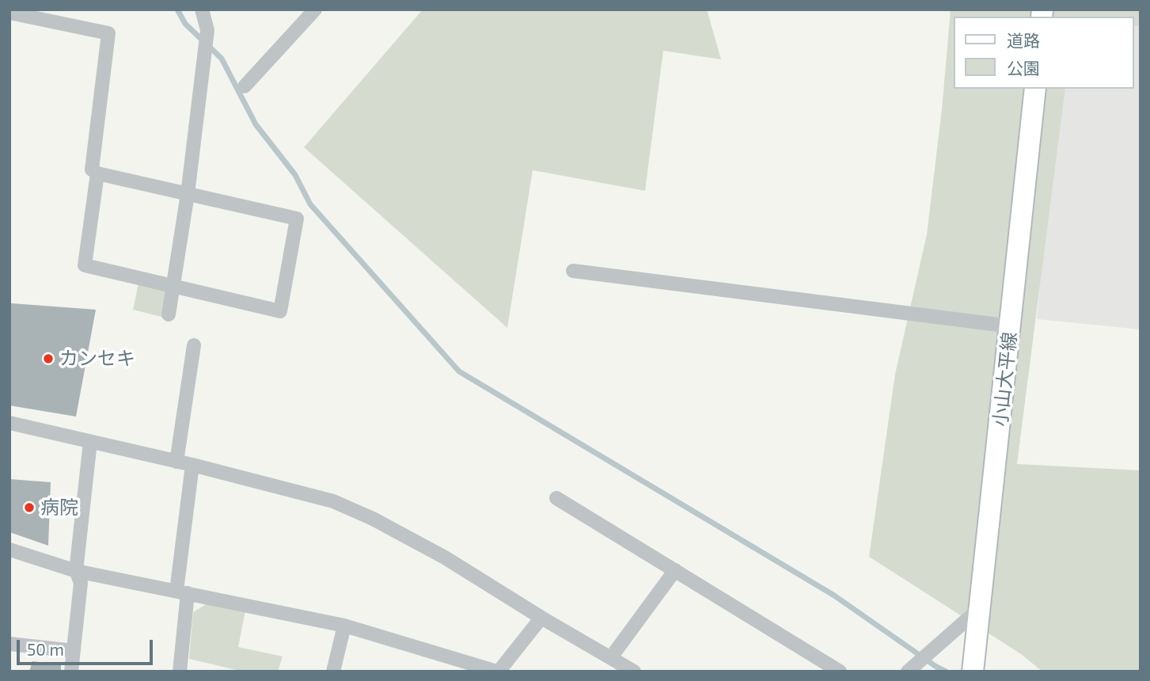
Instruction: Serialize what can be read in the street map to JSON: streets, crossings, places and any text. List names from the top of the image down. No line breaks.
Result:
{"streets":{"main road":["小山大平線"]},"places":["カンセキ","病院"],"legend":["道路","公園"],"scale_bar":"50 m"}
